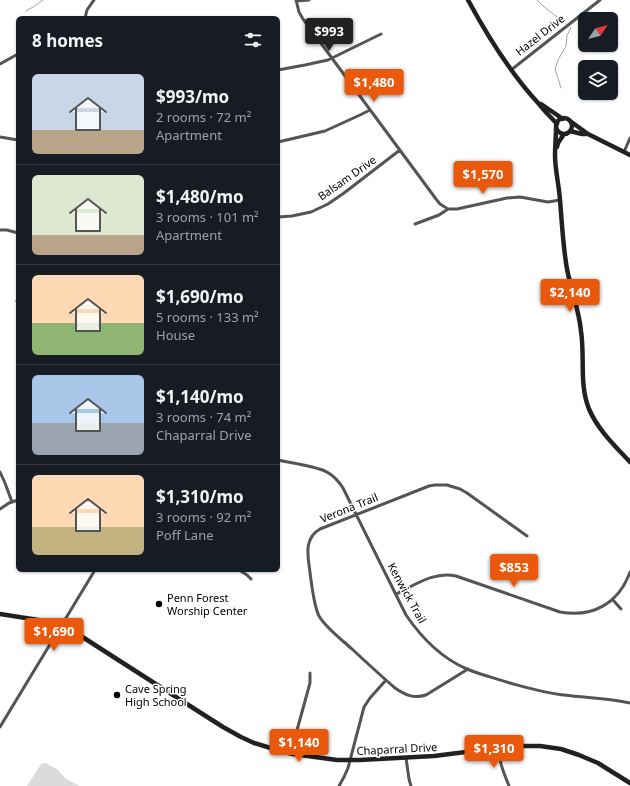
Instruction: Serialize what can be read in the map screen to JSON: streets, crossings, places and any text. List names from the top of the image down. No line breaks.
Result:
{"streets":{"street":["Hazel Drive","Balsam Drive","Verona Trail","Kenwick Trail","Chaparral Drive"]},"crossings":[["Verona Trail","Kenwick Trail"]],"places":["Penn Forest Worship Center","Cave Spring High School"],"north":"top right","page":{"heading":"8 homes","price":["$993","$1,480","$1,570","$2,140","$853","$1,690","$1,140","$1,310"],"list":[{"name":"$993/mo","note":"2 rooms · 72 m² · Apartment"},{"name":"$1,480/mo","note":"3 rooms · 101 m² · Apartment"},{"name":"$1,690/mo","note":"5 rooms · 133 m² · House"},{"name":"$1,140/mo","note":"3 rooms · 74 m² · Chaparral Drive"},{"name":"$1,310/mo","note":"3 rooms · 92 m² · Poff Lane"}]}}
